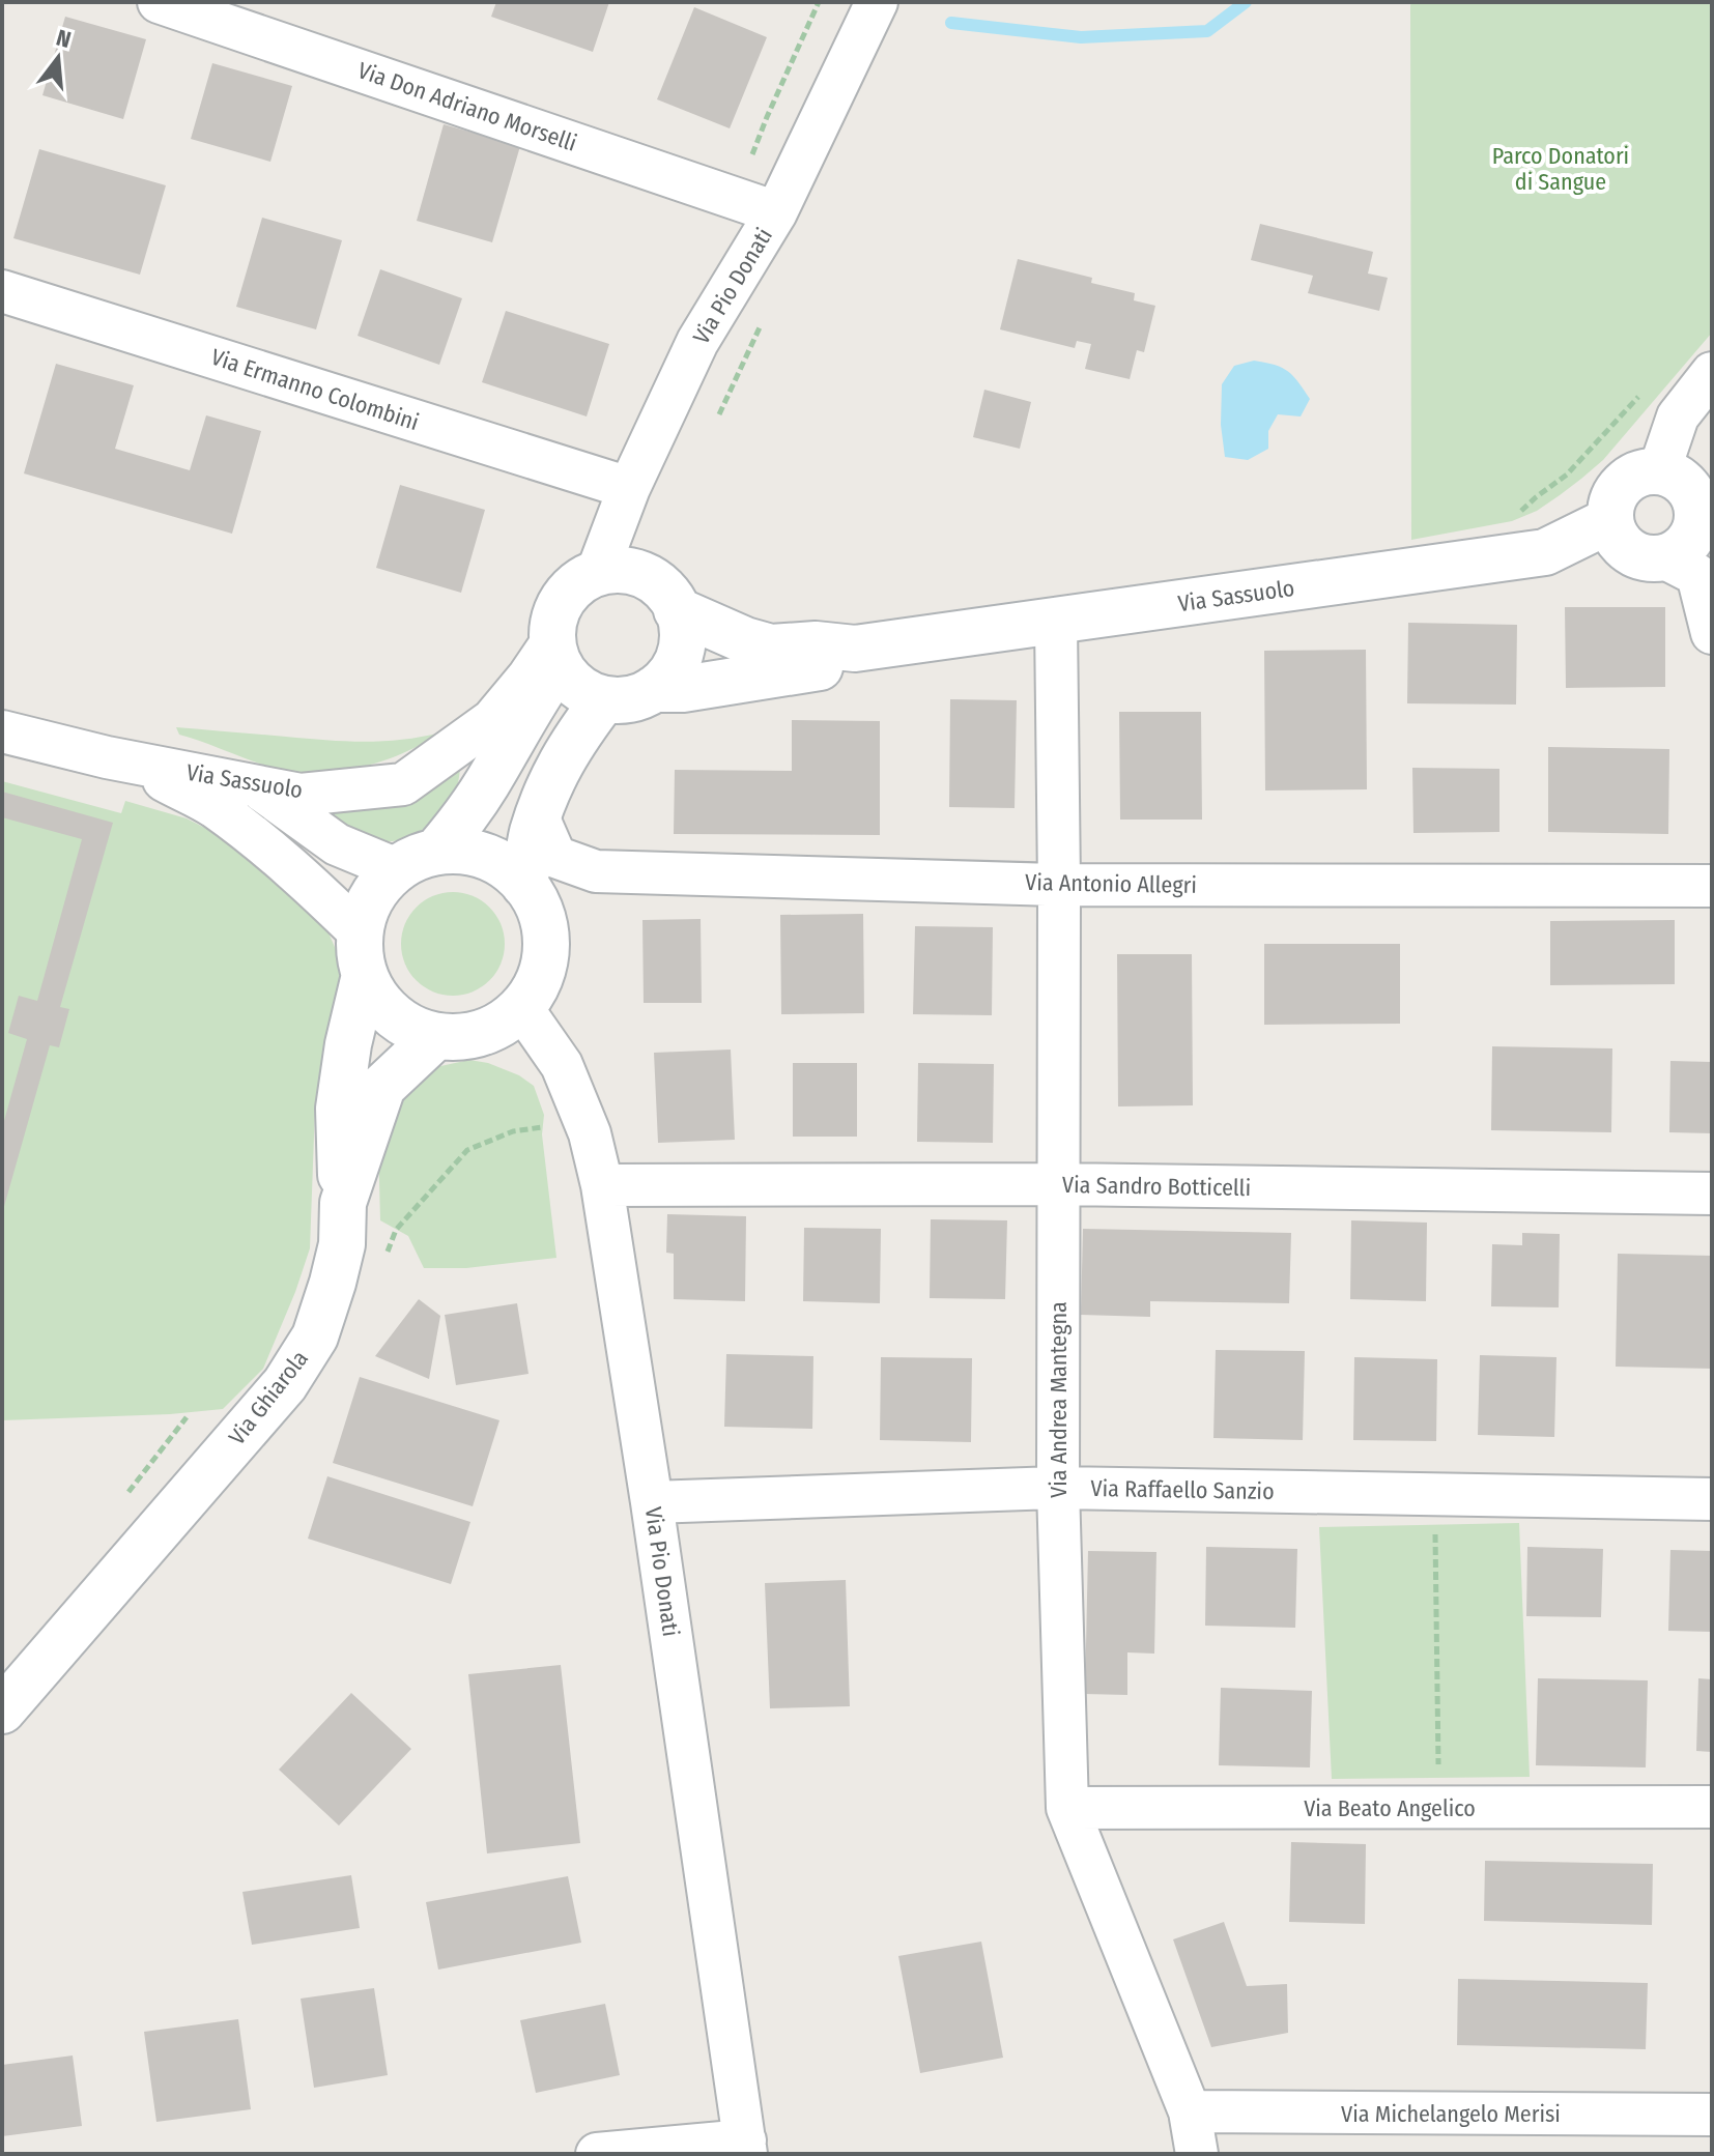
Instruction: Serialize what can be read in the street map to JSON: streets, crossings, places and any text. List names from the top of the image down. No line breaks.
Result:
{"streets":{"street":["Via Don Adriano Morselli","Via Pio Donati","Via Ermanno Colombini","Via Sassuolo","Via Antonio Allegri","Via Sandro Botticelli","Via Ghiarola","Via Andrea Mantegna","Via Raffaello Sanzio","Via Beato Angelico","Via Michelangelo Merisi"]},"crossings":[["Via Don Adriano Morselli","Via Pio Donati"],["Via Pio Donati","Via Ermanno Colombini"],["Via Pio Donati","Via Sassuolo"],["Via Pio Donati","Via Sandro Botticelli"],["Via Pio Donati","Via Ghiarola"],["Via Pio Donati","Via Raffaello Sanzio"],["Via Sassuolo","Via Ghiarola"],["Via Sassuolo","Via Andrea Mantegna"],["Via Antonio Allegri","Via Andrea Mantegna"],["Via Sandro Botticelli","Via Andrea Mantegna"],["Via Andrea Mantegna","Via Raffaello Sanzio"],["Via Andrea Mantegna","Via Beato Angelico"],["Via Andrea Mantegna","Via Michelangelo Merisi"]],"parks":["Parco Donatori di Sangue"],"north":"top"}
